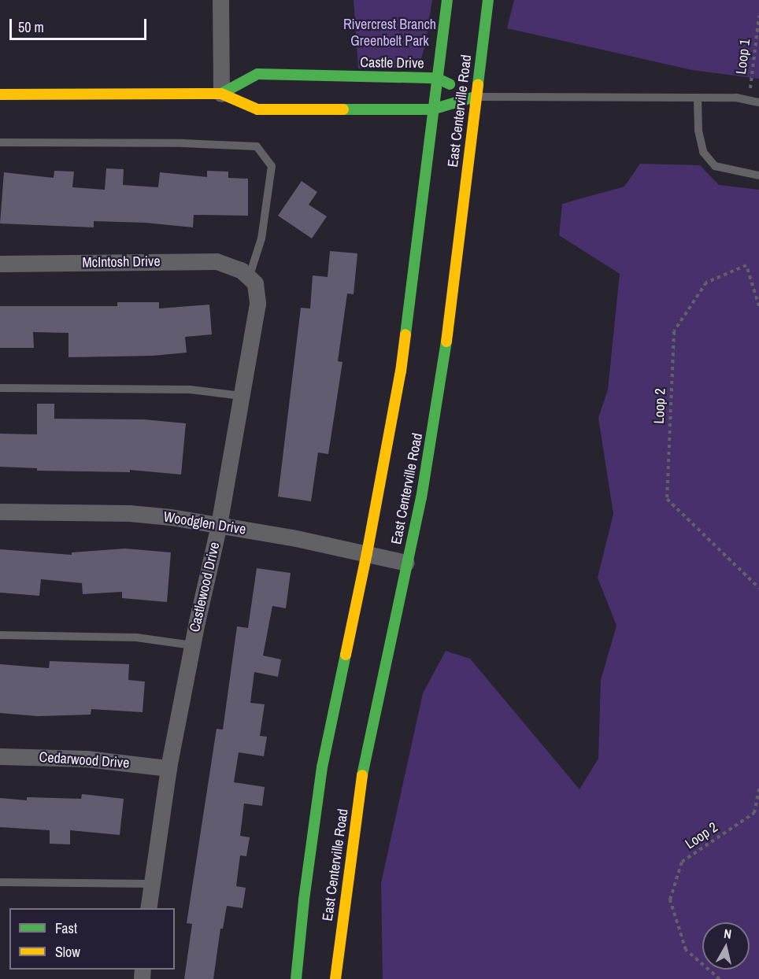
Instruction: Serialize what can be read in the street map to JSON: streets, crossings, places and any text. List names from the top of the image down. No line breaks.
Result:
{"streets":{"main road":["Castle Drive","East Centerville Road"],"street":["McIntosh Drive","Woodglen Drive","Castlewood Drive","Cedarwood Drive"],"path":["Loop 1","Loop 2"]},"crossings":[["Castle Drive","East Centerville Road"],["East Centerville Road","Woodglen Drive"],["McIntosh Drive","Castlewood Drive"],["Woodglen Drive","Castlewood Drive"],["Castlewood Drive","Cedarwood Drive"]],"parks":["Rivercrest Branch Greenbelt Park"],"legend":["Fast","Slow"],"scale_bar":"50 m","north":"top"}
